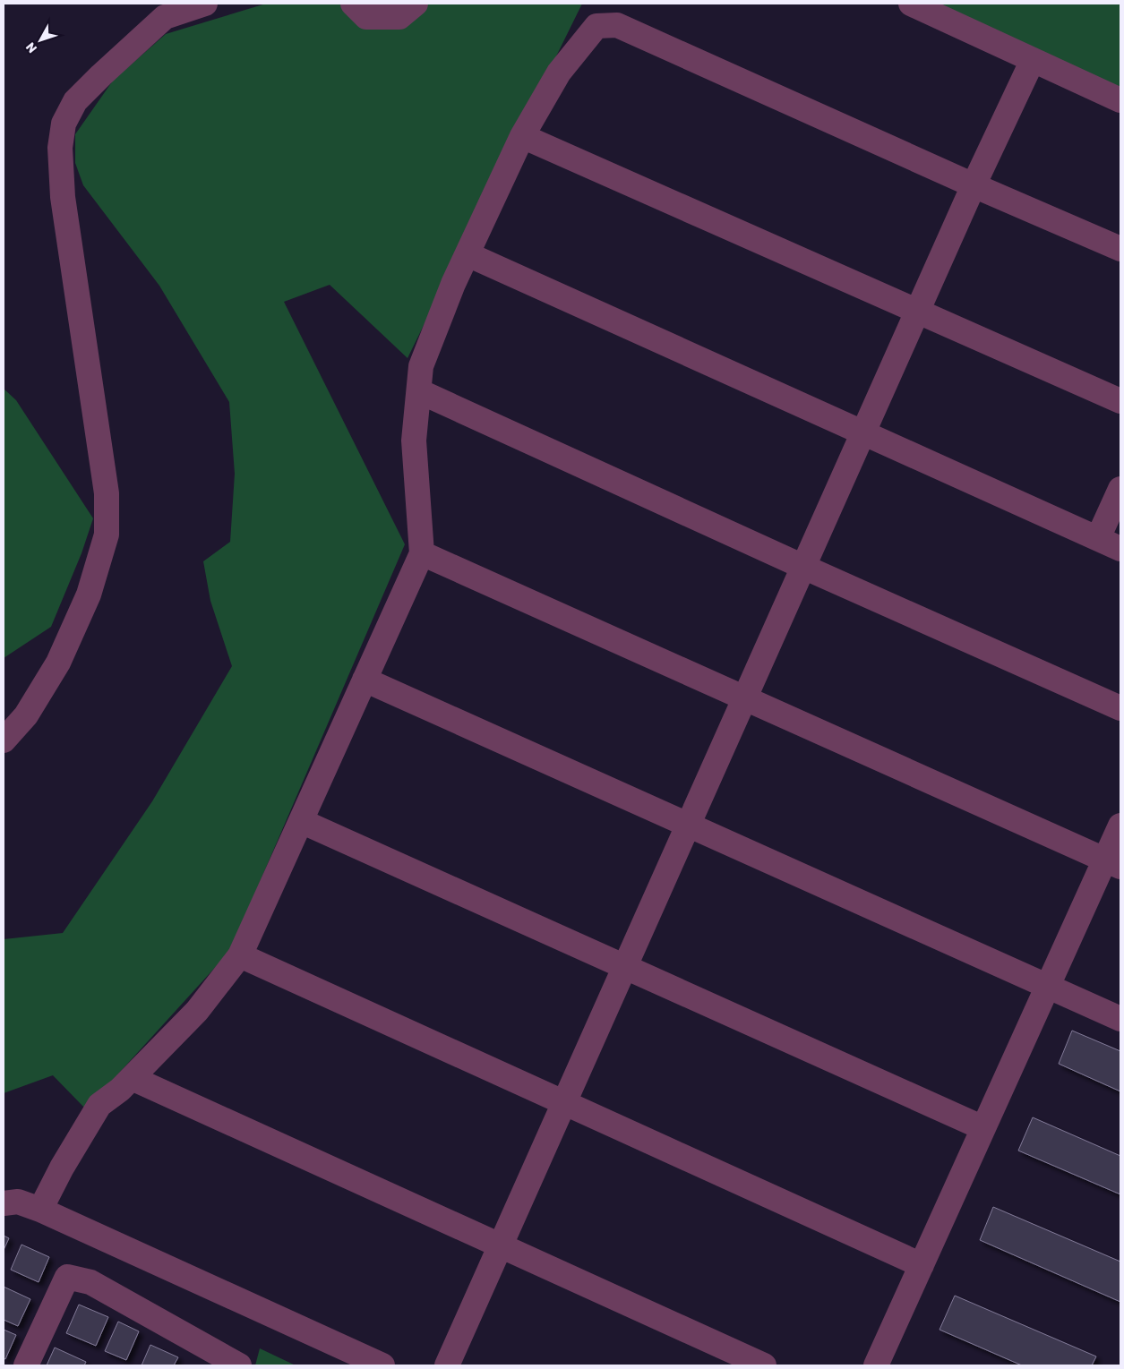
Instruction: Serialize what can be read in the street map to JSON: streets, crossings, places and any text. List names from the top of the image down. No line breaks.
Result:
{"north":"bottom left"}
